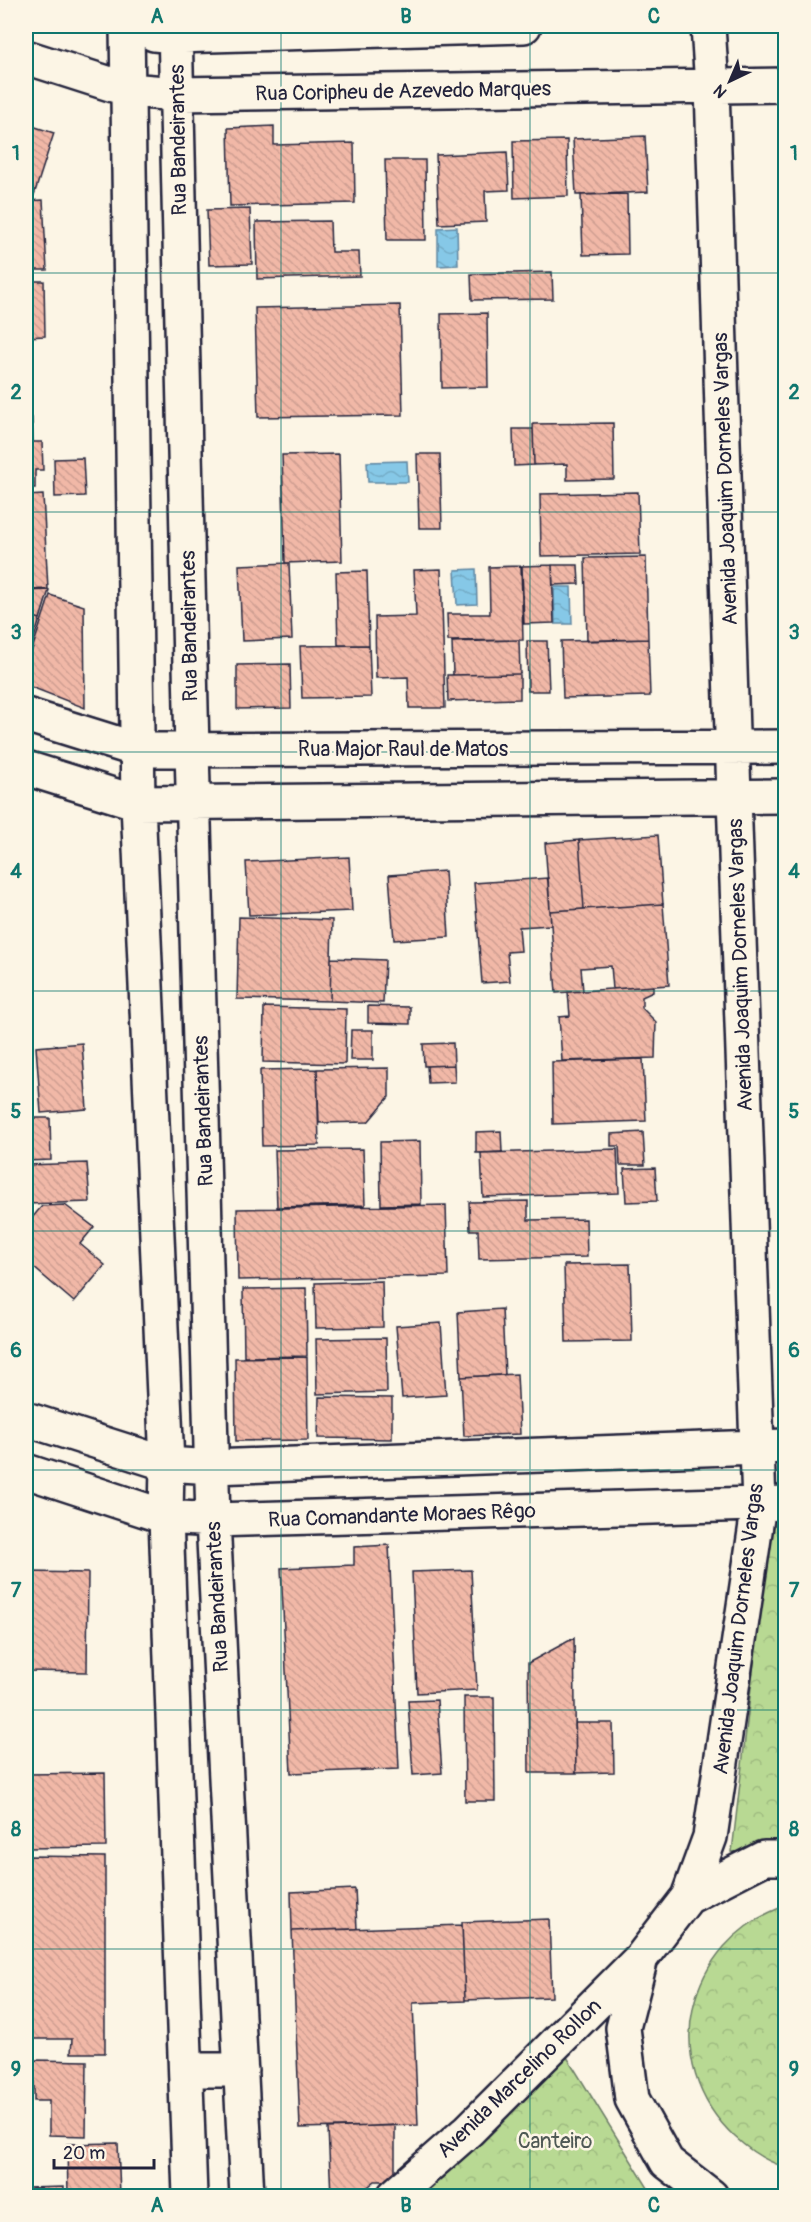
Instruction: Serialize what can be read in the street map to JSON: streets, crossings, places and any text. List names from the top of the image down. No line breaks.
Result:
{"streets":{"street":["Rua Coripheu de Azevedo Marques","Rua Bandeirantes","Avenida Joaquim Dorneles Vargas","Rua Major Raul de Matos","Rua Comandante Moraes Rêgo","Avenida Marcelino Rollon"]},"crossings":[["Rua Coripheu de Azevedo Marques","Rua Bandeirantes"],["Rua Coripheu de Azevedo Marques","Avenida Joaquim Dorneles Vargas"],["Rua Bandeirantes","Rua Major Raul de Matos"],["Rua Bandeirantes","Rua Comandante Moraes Rêgo"],["Avenida Joaquim Dorneles Vargas","Rua Major Raul de Matos"],["Avenida Joaquim Dorneles Vargas","Rua Comandante Moraes Rêgo"],["Avenida Joaquim Dorneles Vargas","Avenida Marcelino Rollon"]],"parks":["Canteiro"],"scale_bar":"20 m","north":"bottom left","grid":{"columns":["A","B","C"],"rows":["1","2","3","4","5","6","7","8","9"]}}
